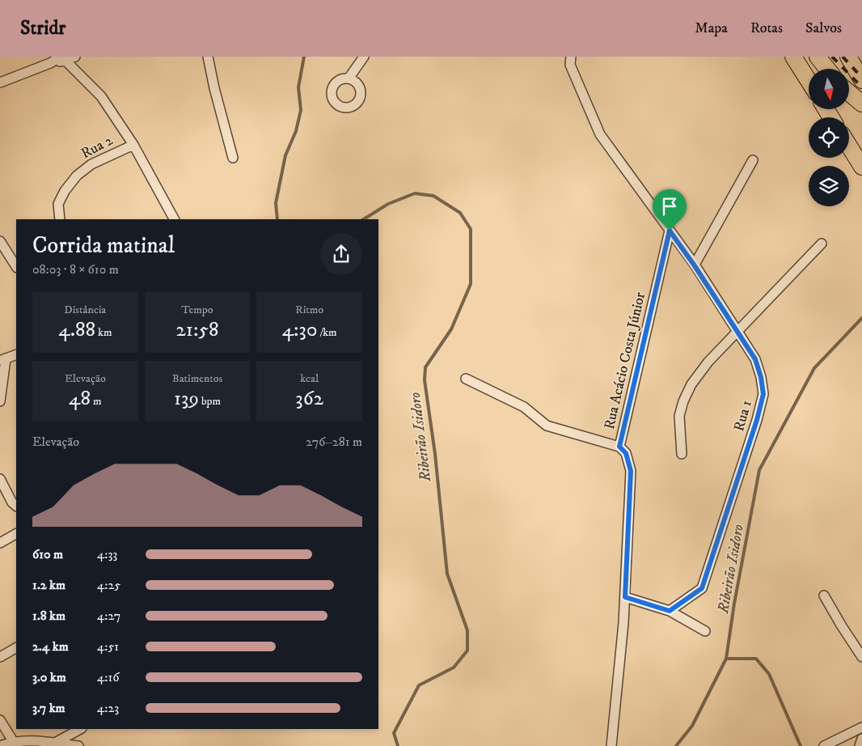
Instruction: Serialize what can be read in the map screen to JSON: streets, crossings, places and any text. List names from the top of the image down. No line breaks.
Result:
{"streets":{"street":["Rua 2","Rua Acácio Costa Júnior","Rua 1"]},"crossings":[["Rua Acácio Costa Júnior","Rua 1"]],"water":["Ribeirão Isidoro"],"north":"bottom","page":{"header":"Stridr","nav":["Mapa","Rotas","Salvos"],"heading":["Corrida matinal","08:03 · 8 × 610 m"],"stats":[["Distância","4.88 km"],["Tempo","21:58"],["Ritmo","4:30 /km"],["Elevação","48 m"],["Batimentos","139 bpm"],["kcal","362"]],"chart":["Elevação","276–281 m"],"list":[{"name":"610 m","note":"4:33"},{"name":"1.2 km","note":"4:25"},{"name":"1.8 km","note":"4:27"},{"name":"2.4 km","note":"4:51"},{"name":"3.0 km","note":"4:16"},{"name":"3.7 km","note":"4:23"}]}}
